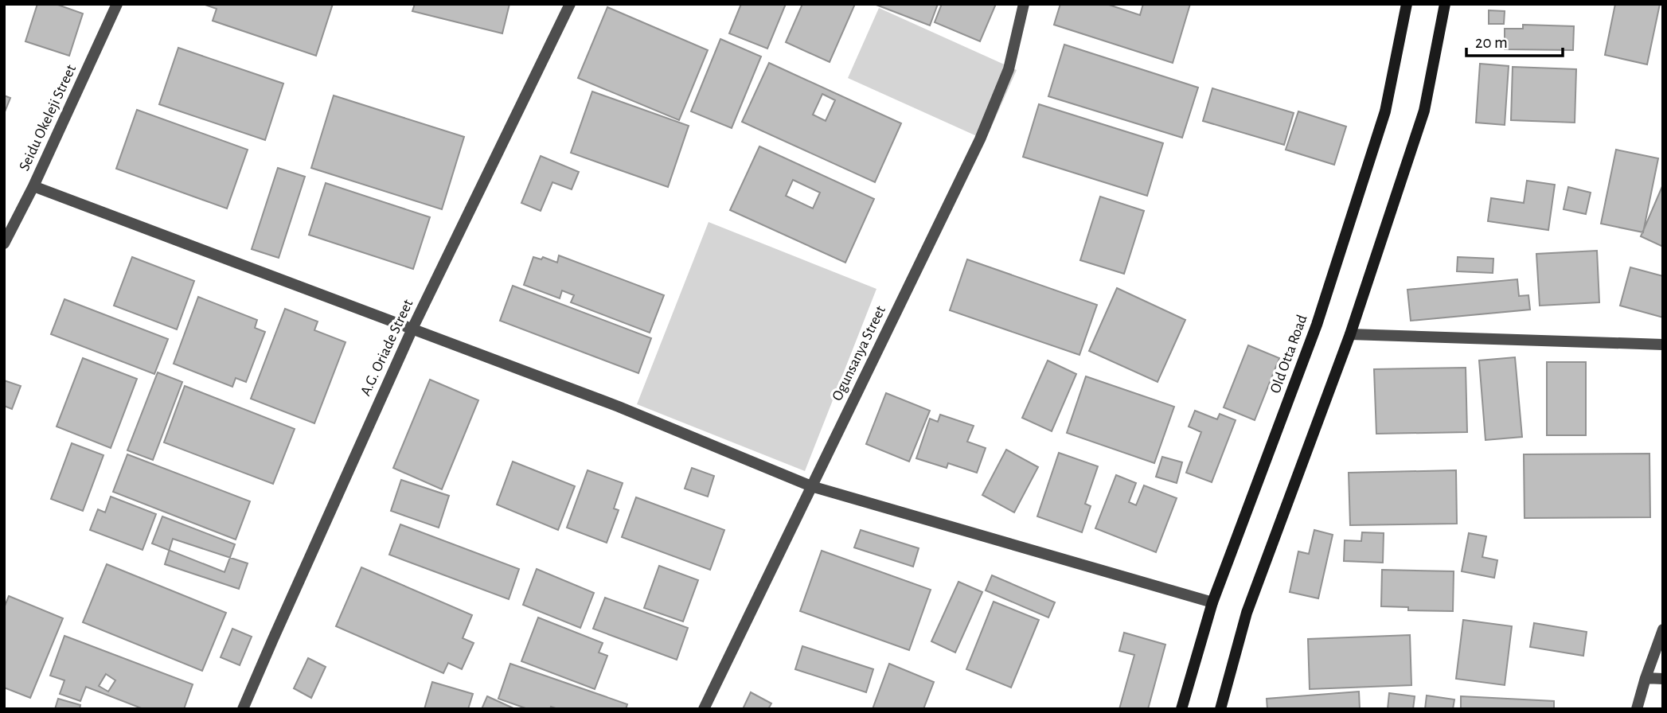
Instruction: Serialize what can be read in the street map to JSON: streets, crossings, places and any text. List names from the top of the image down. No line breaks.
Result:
{"streets":{"street":["Seidu Okeleji Street","A.G. Oriade Street","Ogunsanya Street","Old Otta Road"]},"scale_bar":"20 m"}
